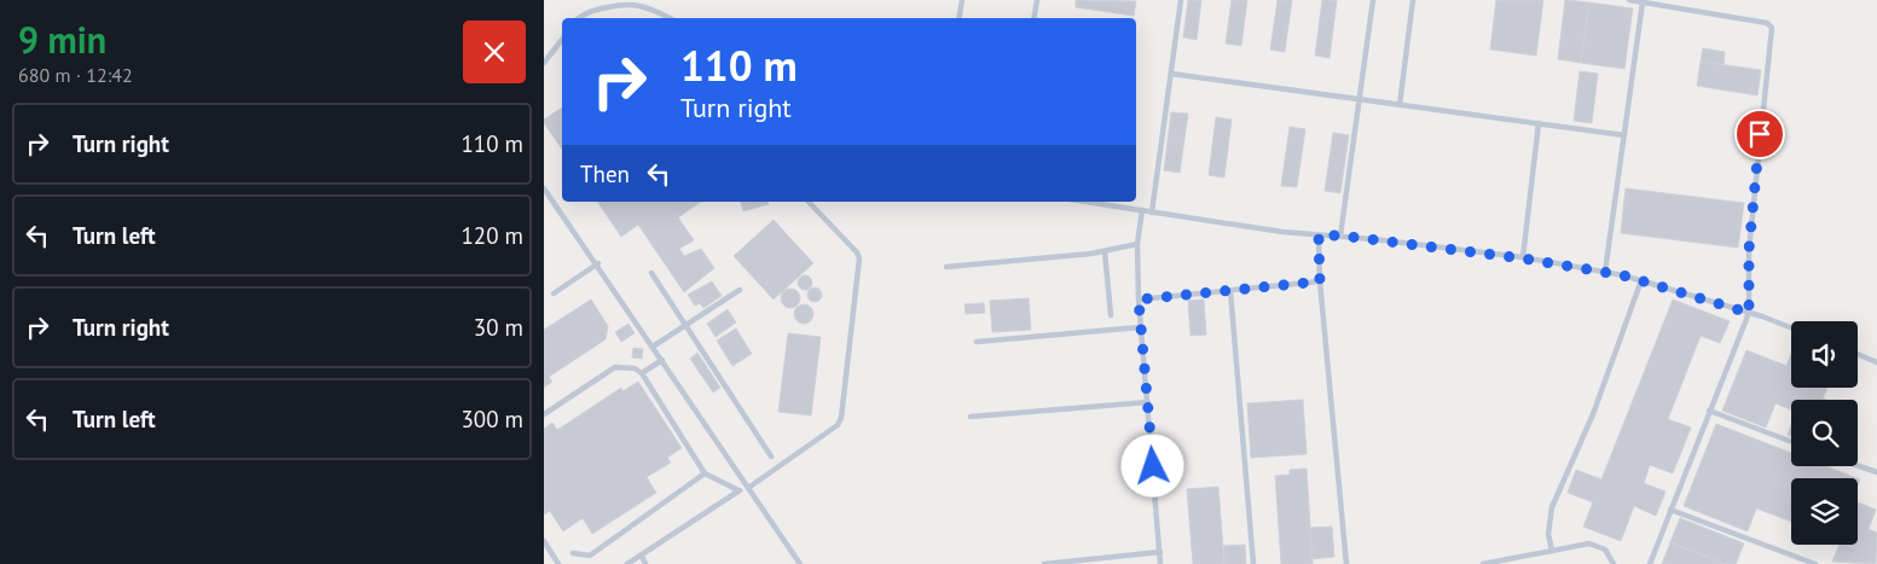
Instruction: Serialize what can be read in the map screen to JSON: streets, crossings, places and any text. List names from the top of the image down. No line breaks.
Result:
{"page":{"heading":["9 min","680 m · 12:42"],"turn":["110 m","Turn right"],"list":[{"name":"Turn right","value":"110 m"},{"name":"Turn left","value":"120 m"},{"name":"Turn right","value":"30 m"},{"name":"Turn left","value":"300 m"}],"then":"Then"}}
